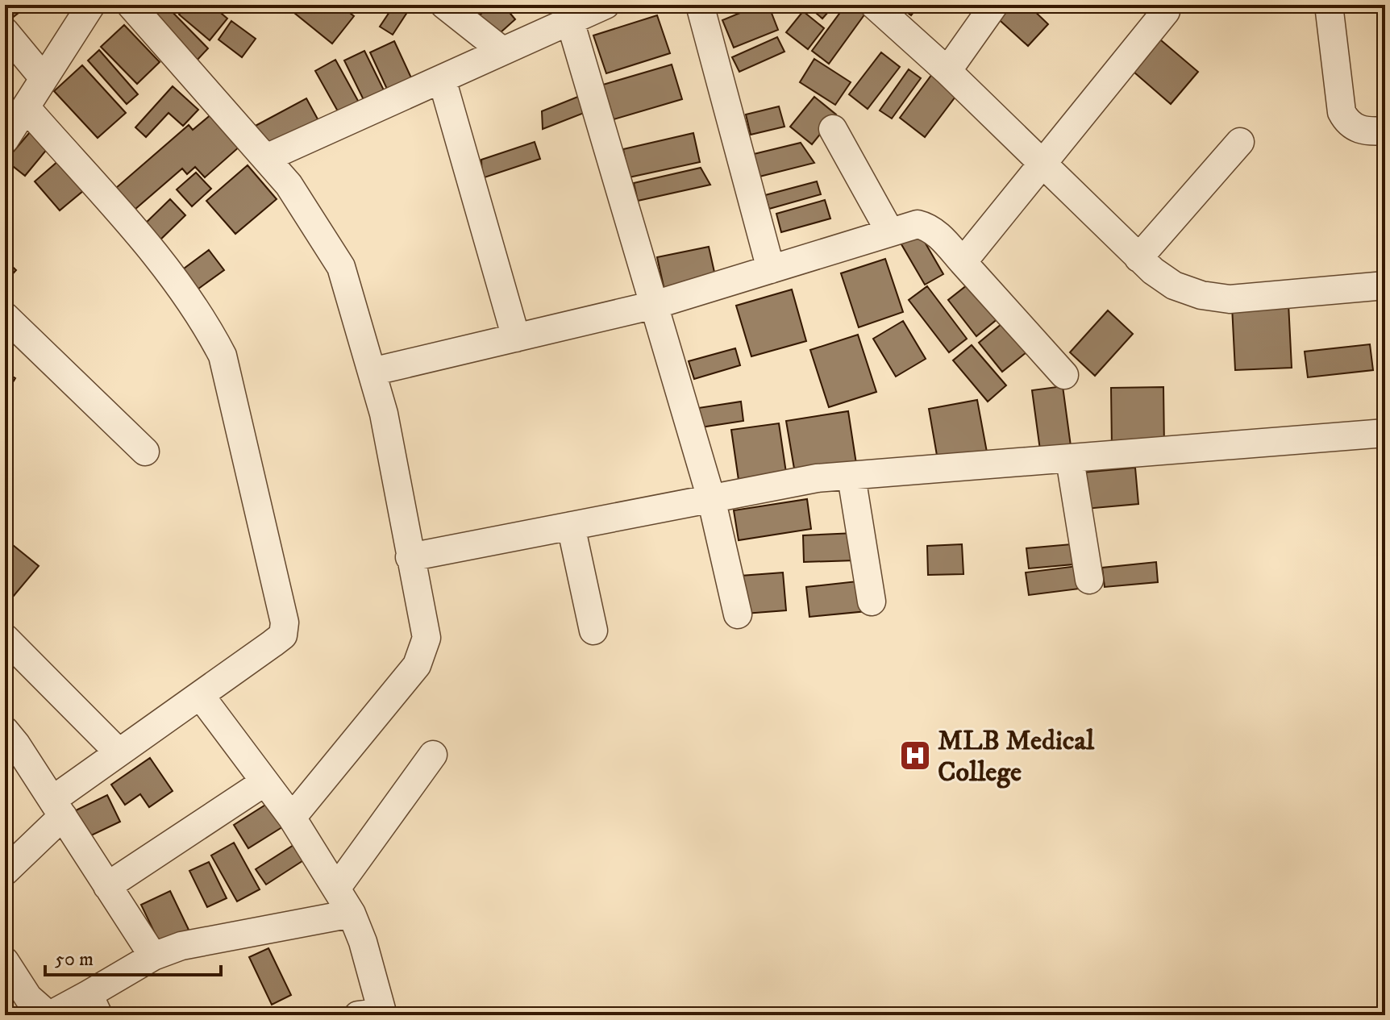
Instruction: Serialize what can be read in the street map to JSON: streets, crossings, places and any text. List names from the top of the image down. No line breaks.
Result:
{"places":{"hospital":["MLB Medical College"]},"scale_bar":"50 m"}
